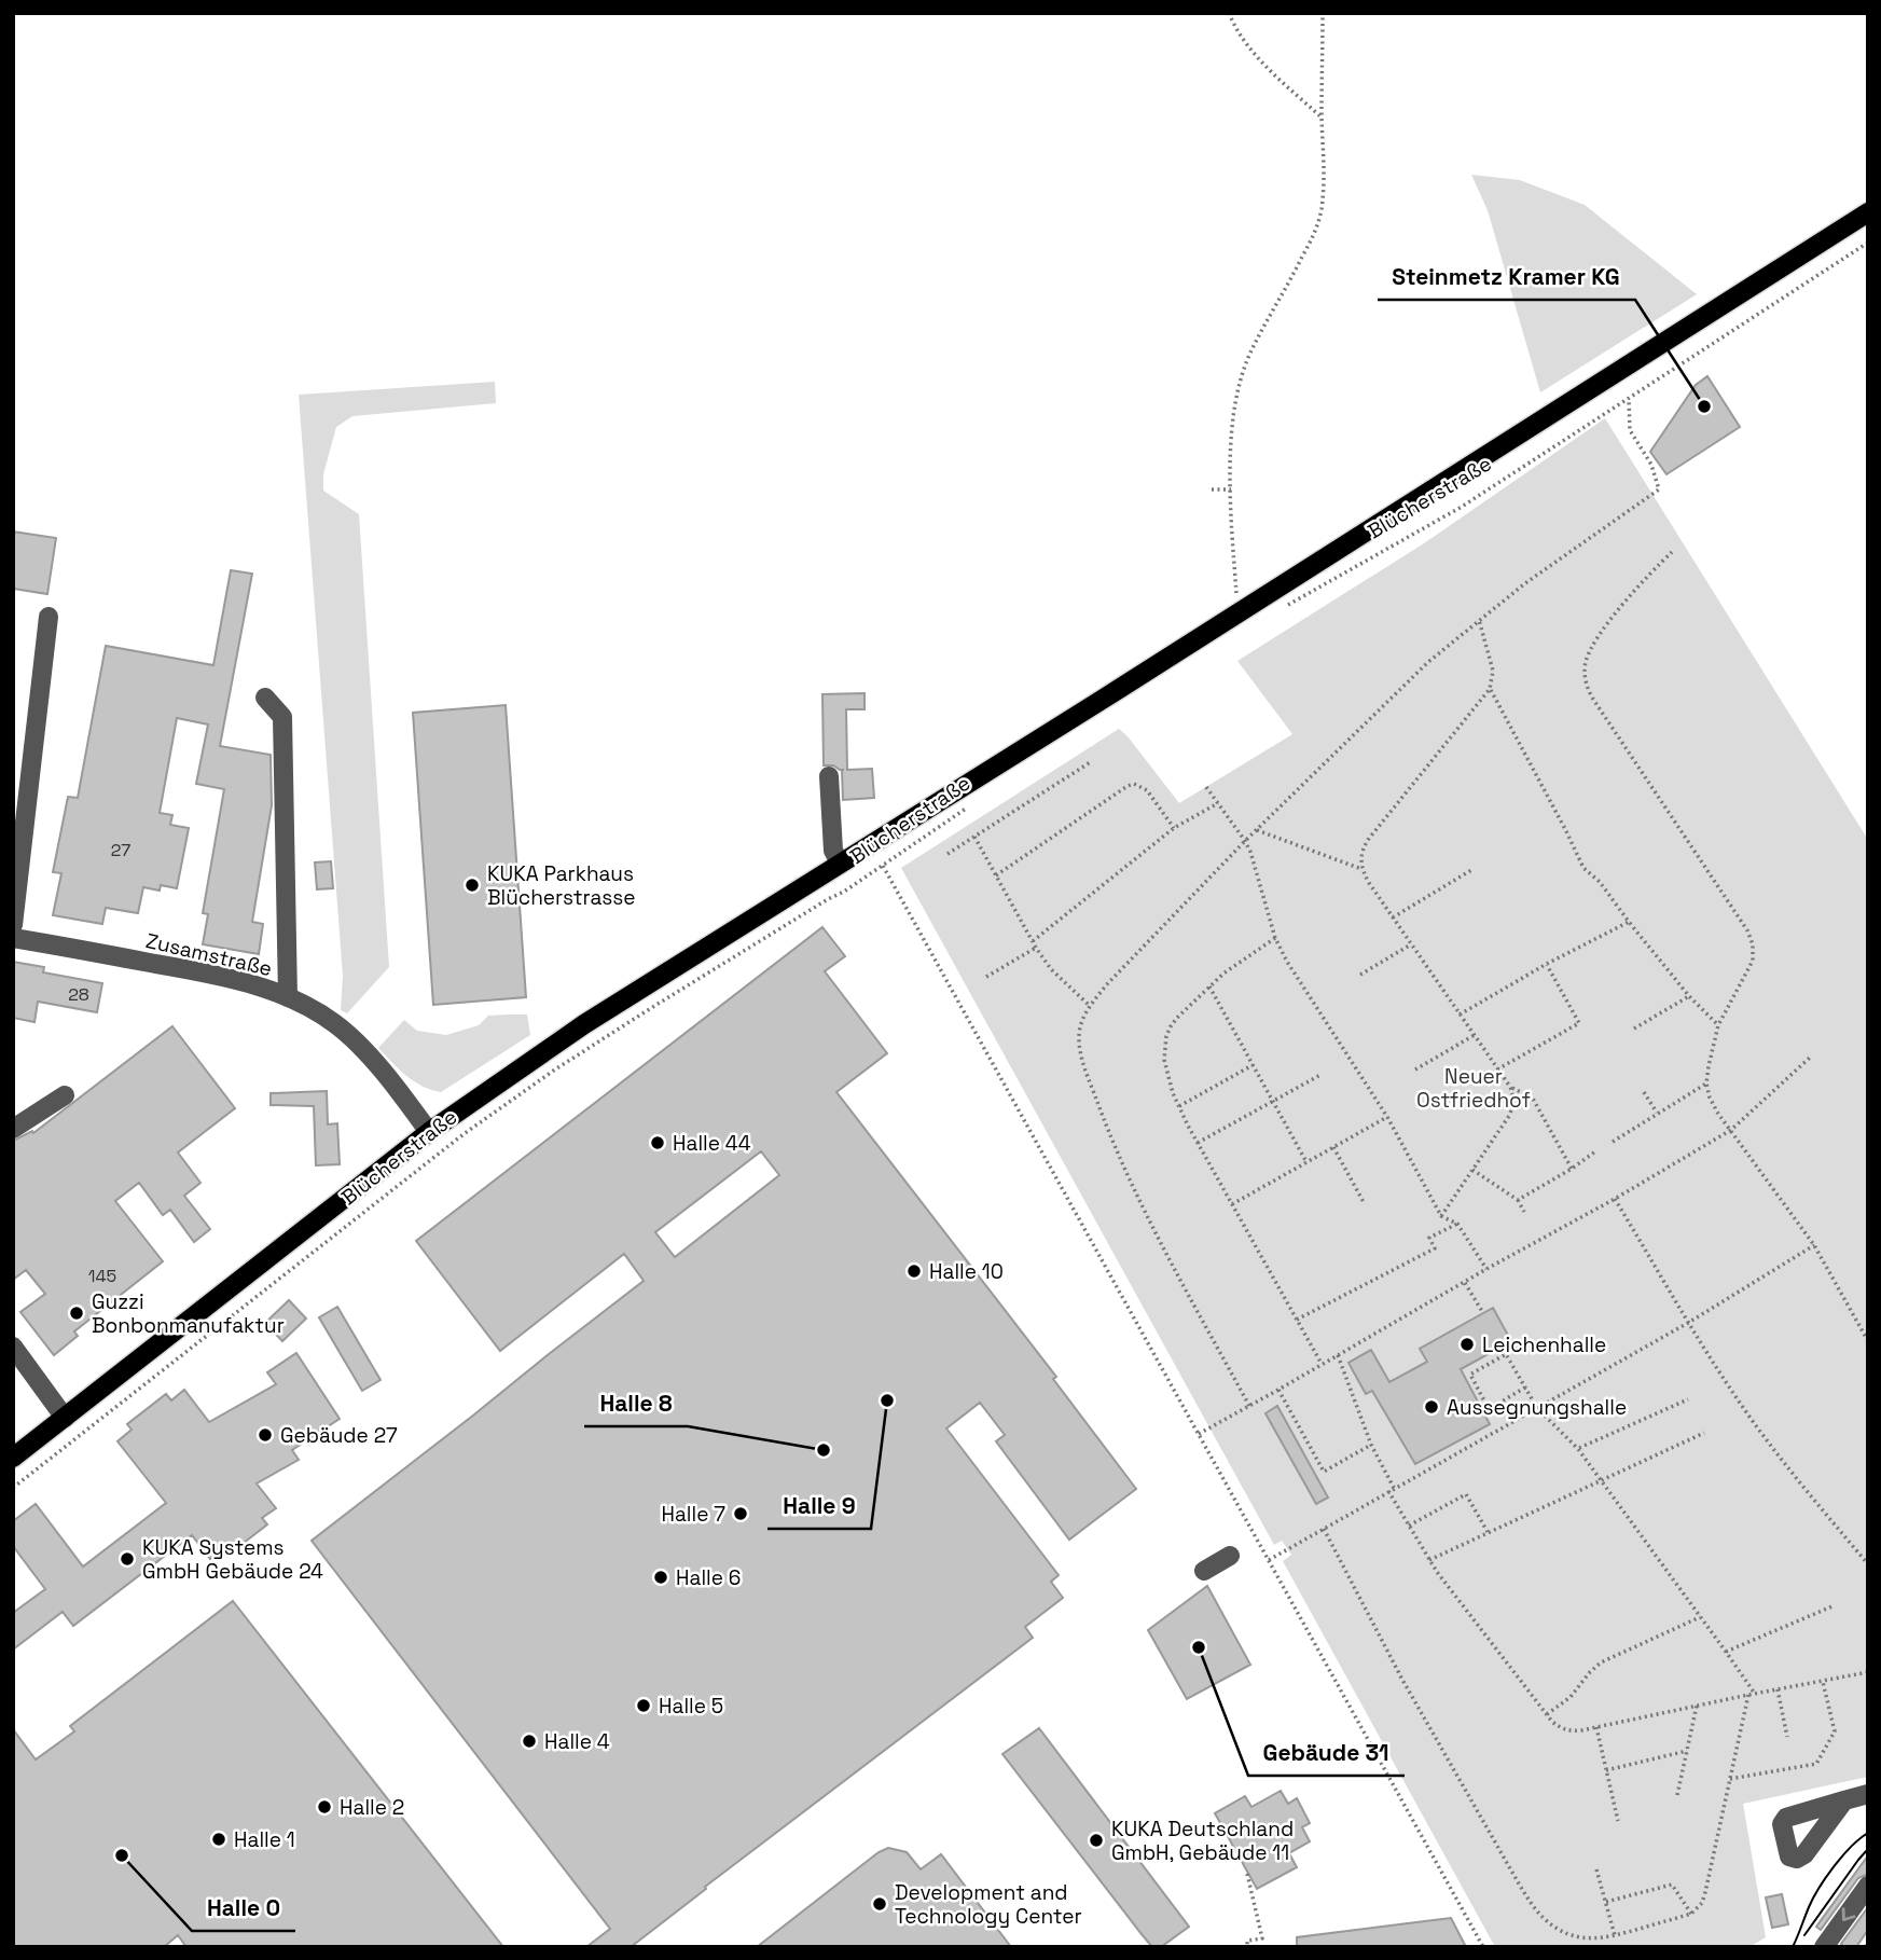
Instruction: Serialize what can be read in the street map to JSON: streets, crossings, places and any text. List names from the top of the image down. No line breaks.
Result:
{"streets":{"main road":["Blücherstraße"],"street":["Zusamstraße"]},"crossings":[["Blücherstraße","Zusamstraße"]],"parks":["Neuer Ostfriedhof"],"places":["Steinmetz Kramer KG","KUKA Parkhaus Blücherstrasse","Halle 44","Halle 10","Guzzi Bonbonmanufaktur","Leichenhalle","Halle 9","Aussegnungshalle","Gebäude 27","Halle 8","Halle 7","KUKA Systems GmbH Gebäude 24","Halle 6","Gebäude 31","Halle 5","Halle 4","Halle 2","Halle 1","KUKA Deutschland GmbH, Gebäude 11","Halle 0","Development and Technology Center"],"house_numbers":["27","28","145"]}
